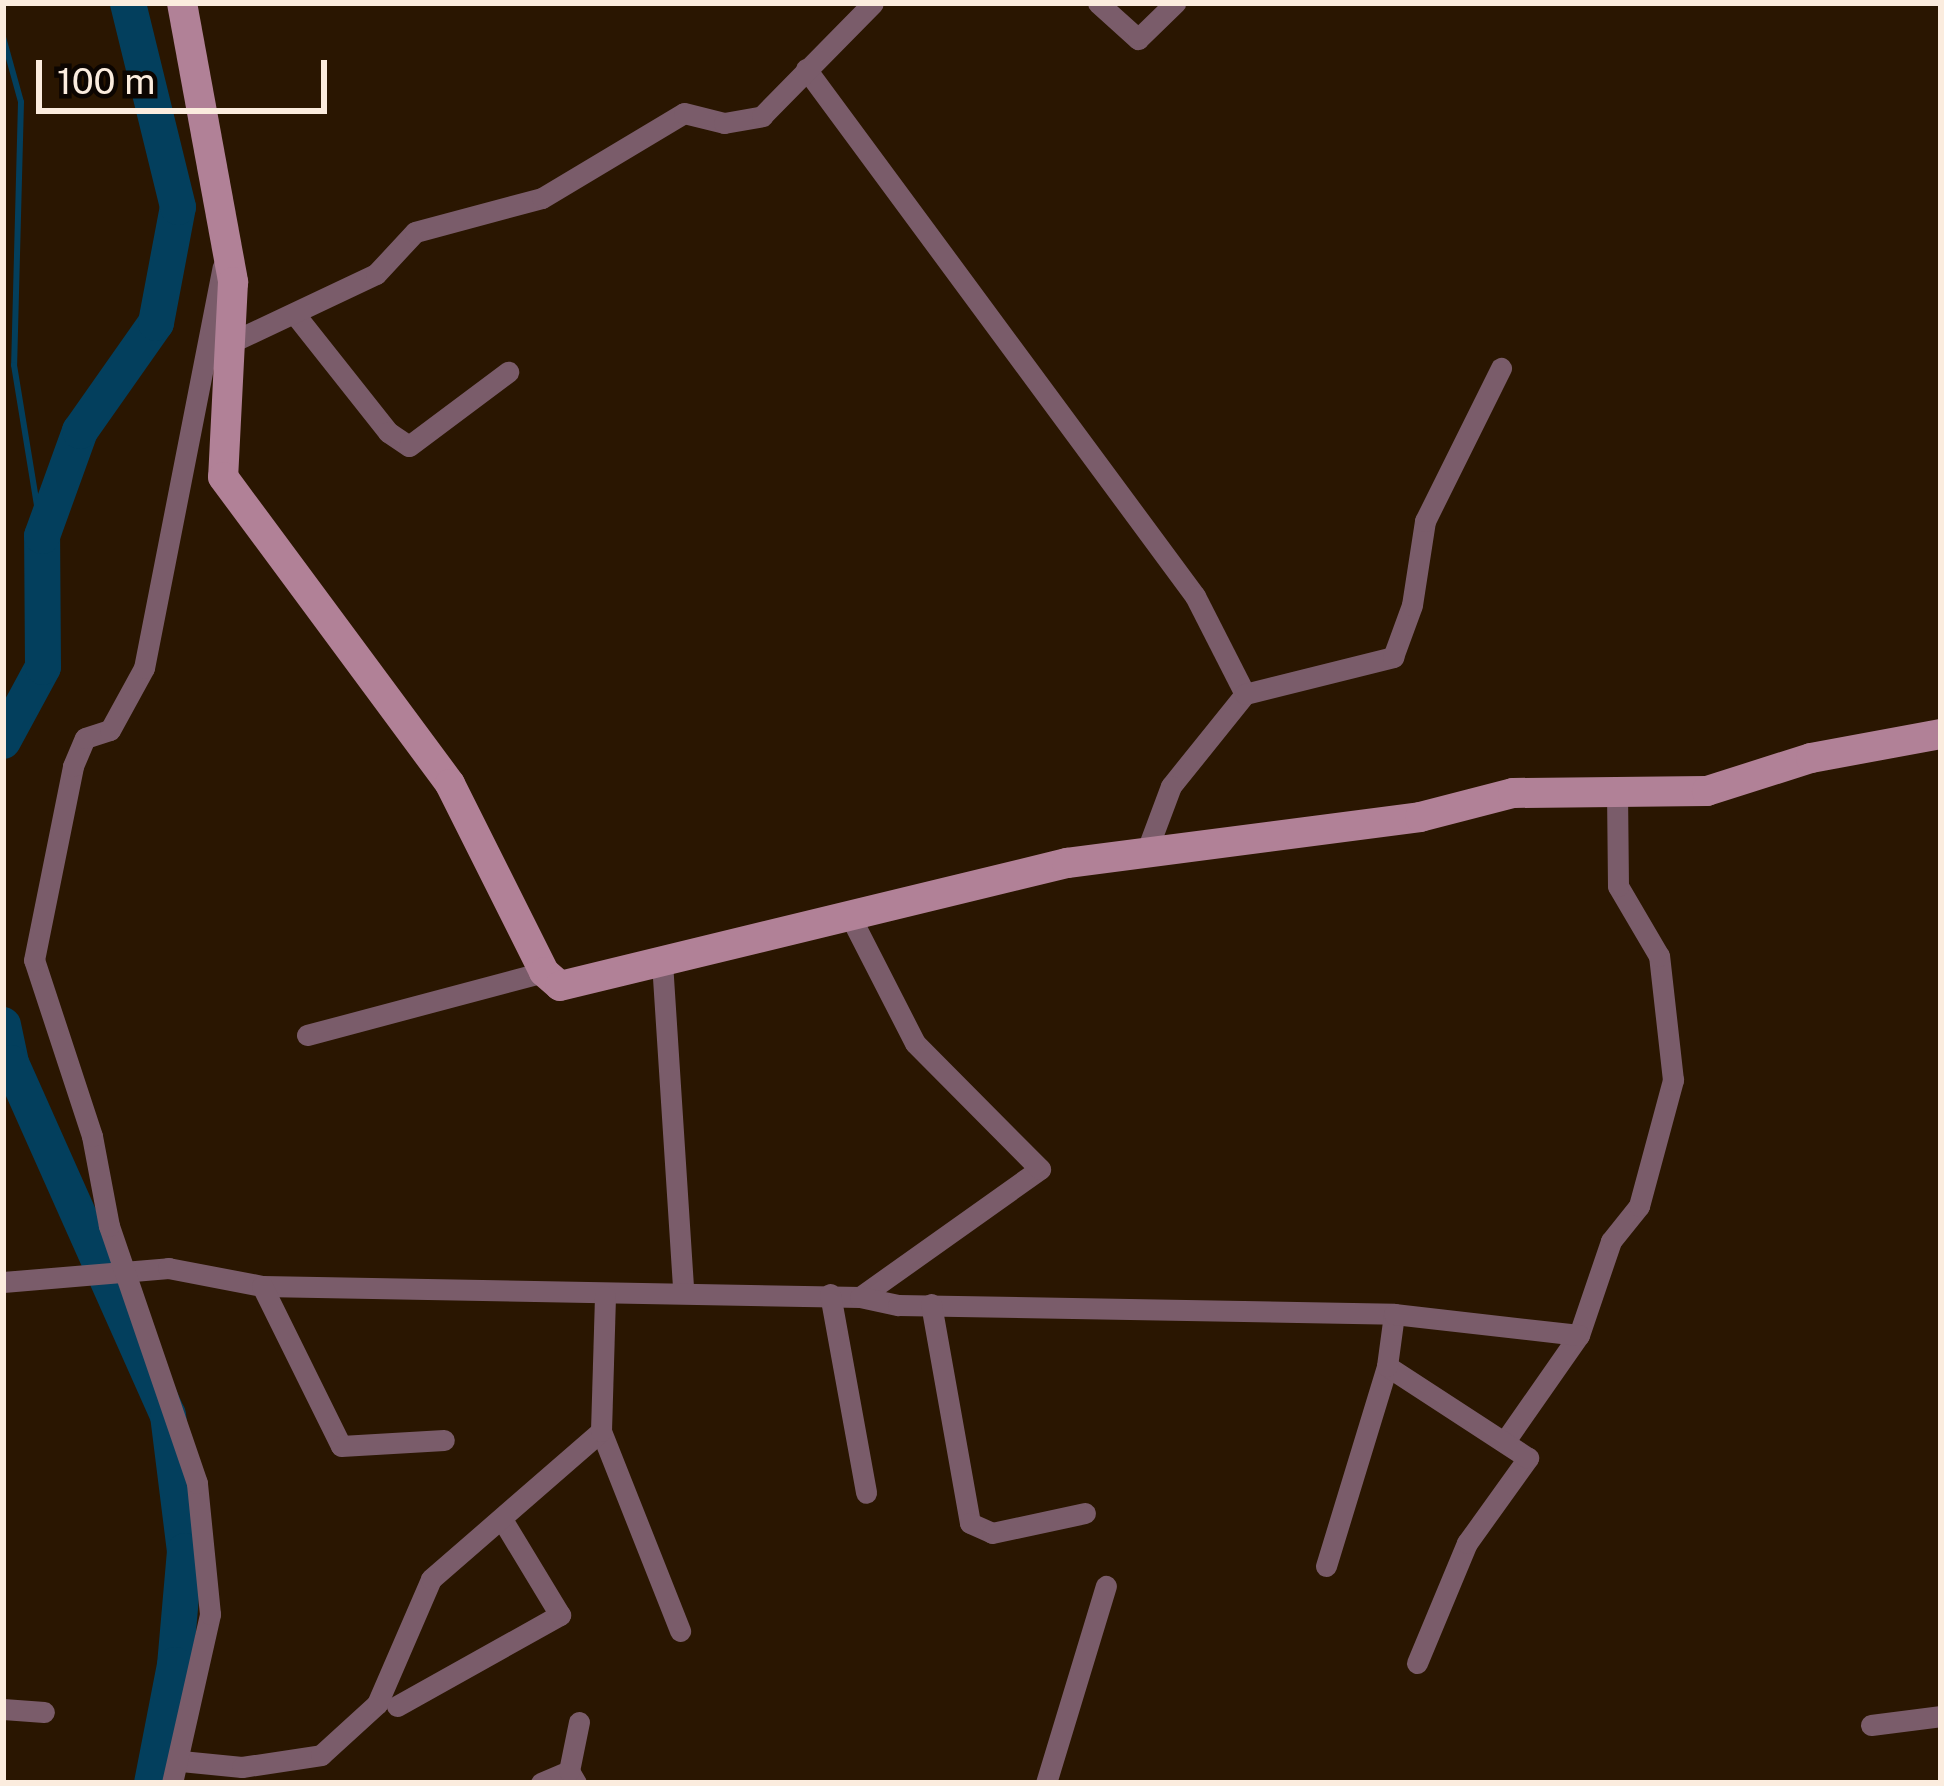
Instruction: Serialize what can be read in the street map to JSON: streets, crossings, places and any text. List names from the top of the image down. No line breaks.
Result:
{"scale_bar":"100 m"}
